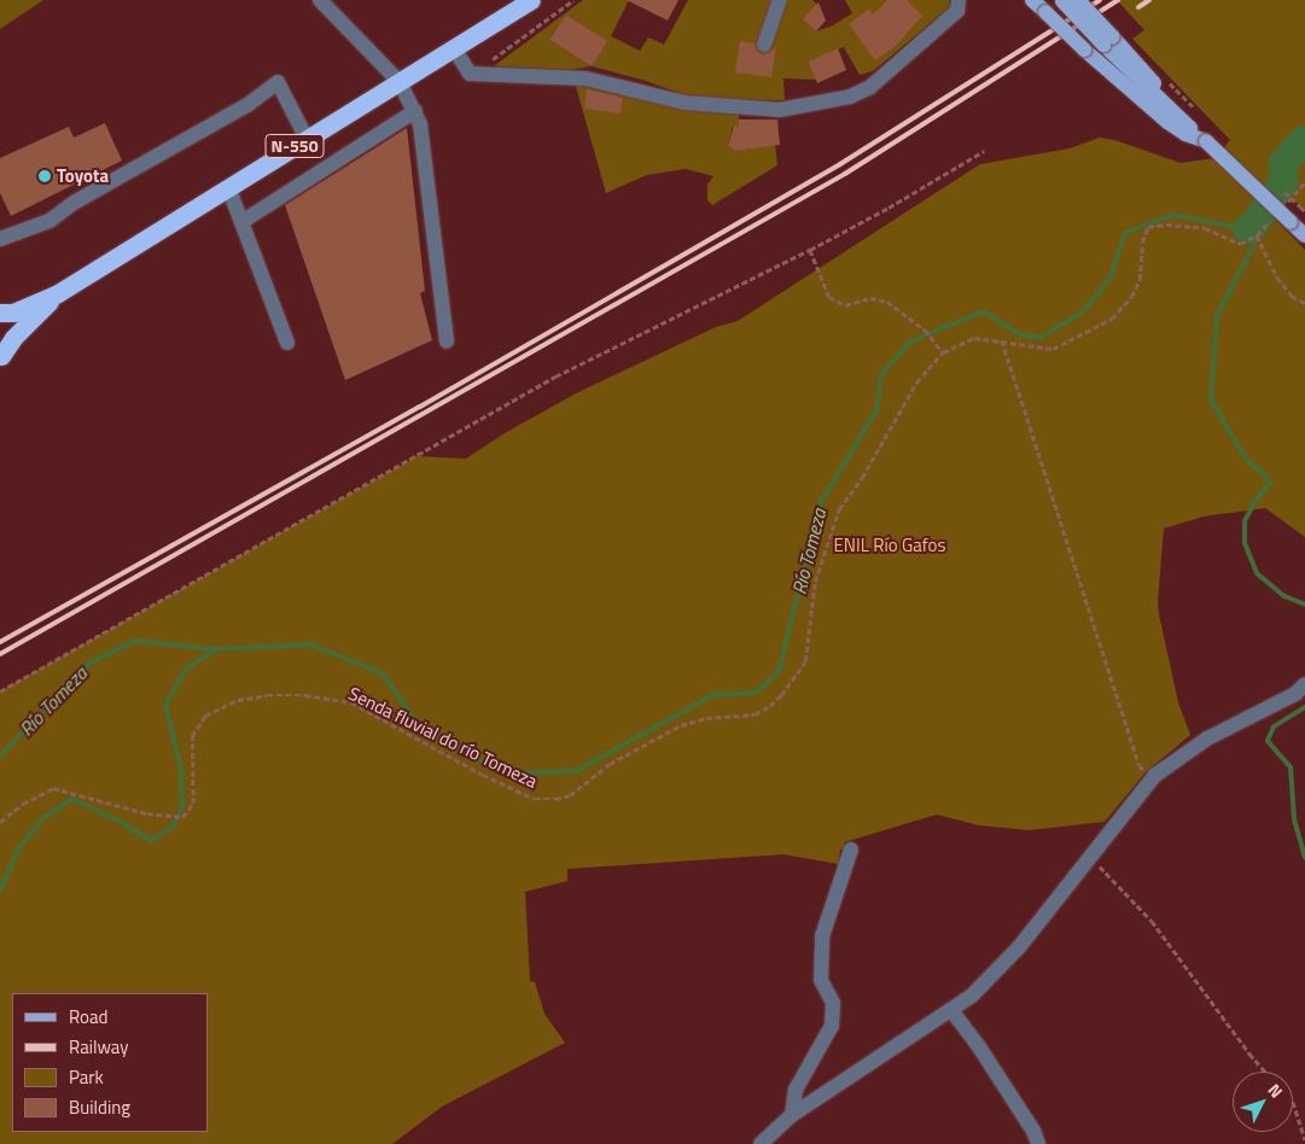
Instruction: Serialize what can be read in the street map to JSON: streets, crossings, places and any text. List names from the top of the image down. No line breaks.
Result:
{"streets":{"highway":["N-550"],"path":["Senda fluvial do río Tomeza"]},"water":["Río Tomeza"],"parks":["ENIL Río Gafos"],"places":["Toyota"],"legend":["Road","Railway","Park","Building"],"north":"top right"}
